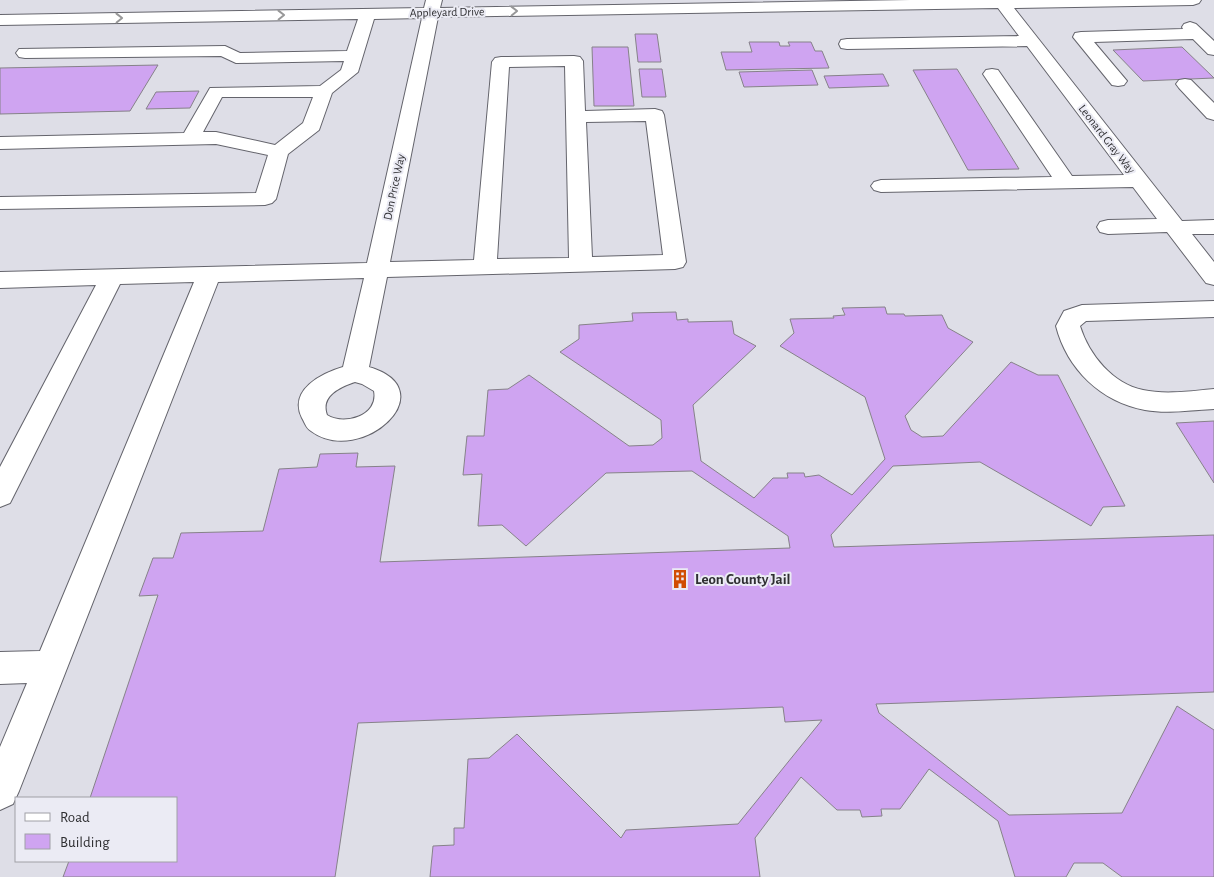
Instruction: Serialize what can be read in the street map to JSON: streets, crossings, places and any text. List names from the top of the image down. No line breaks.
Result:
{"streets":{"street":["Appleyard Drive","Leonard Gray Way","Don Price Way"]},"crossings":[["Appleyard Drive","Leonard Gray Way"],["Appleyard Drive","Don Price Way"]],"places":{"building":["Leon County Jail"]},"legend":["Road","Building"]}
